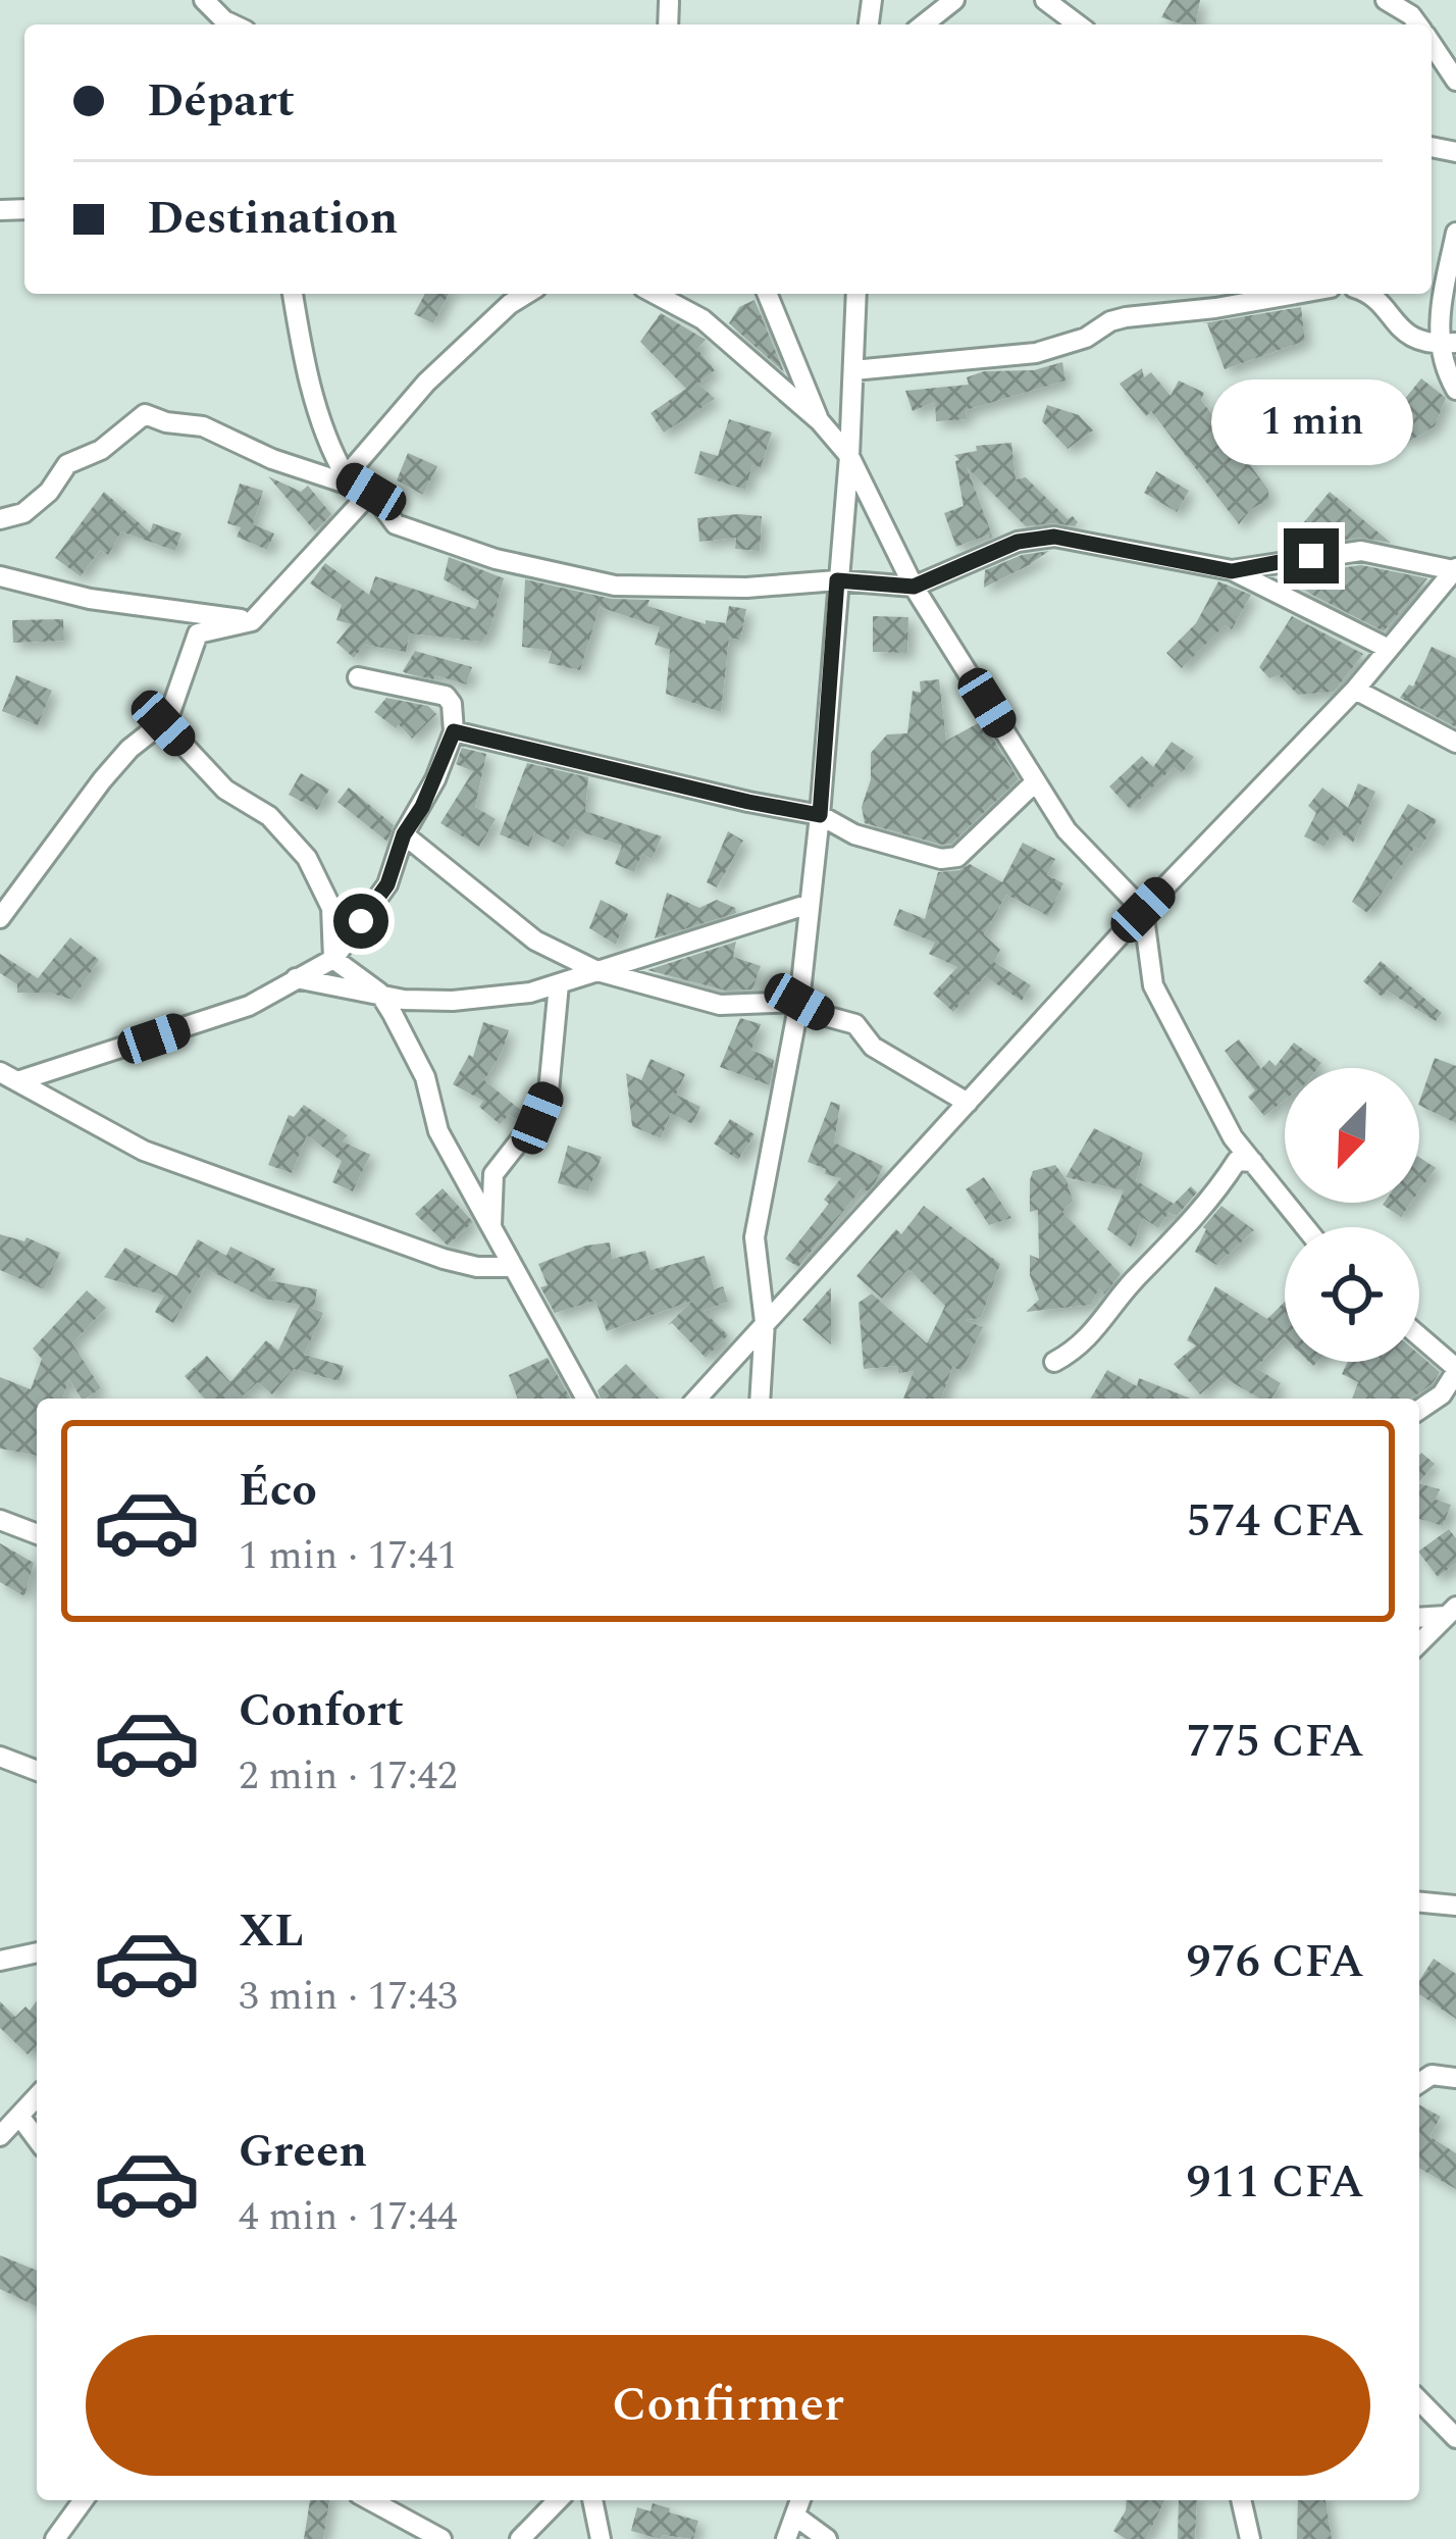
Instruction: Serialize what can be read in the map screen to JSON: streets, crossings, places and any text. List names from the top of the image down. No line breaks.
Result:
{"north":"bottom left","page":{"banner":["Départ","Destination"],"bubble":"1 min","list":[{"name":"Éco","note":"1 min · 17:41","value":"574 CFA"},{"name":"Confort","note":"2 min · 17:42","value":"775 CFA"},{"name":"XL","note":"3 min · 17:43","value":"976 CFA"},{"name":"Green","note":"4 min · 17:44","value":"911 CFA"}],"buttons":"Confirmer"}}
